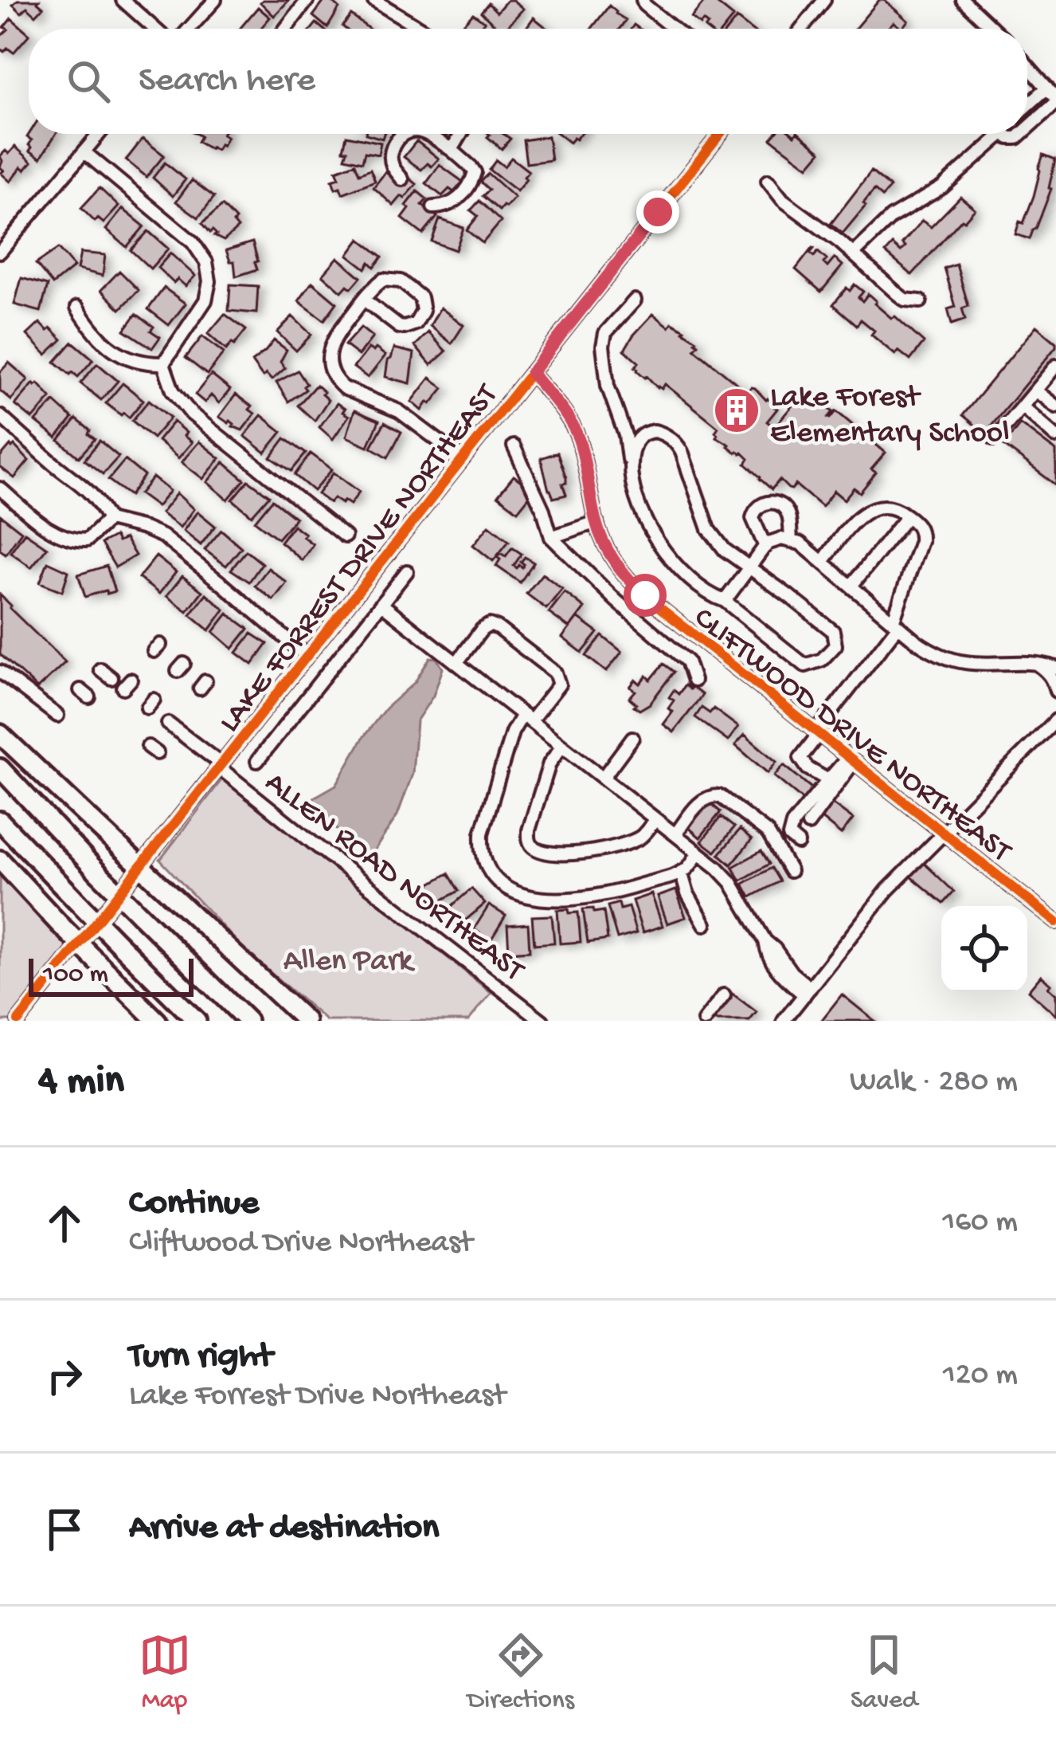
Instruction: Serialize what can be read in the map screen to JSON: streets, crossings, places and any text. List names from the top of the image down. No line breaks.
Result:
{"streets":{"street":["LAKE FORREST DRIVE NORTHEAST","CLIFTWOOD DRIVE NORTHEAST","ALLEN ROAD NORTHEAST"]},"crossings":[["LAKE FORREST DRIVE NORTHEAST","CLIFTWOOD DRIVE NORTHEAST"],["LAKE FORREST DRIVE NORTHEAST","ALLEN ROAD NORTHEAST"]],"parks":["Allen Park"],"places":{"building":["Lake Forest Elementary School"]},"scale_bar":"100 m","page":{"search":"Search here","scale":"100 m","heading":["4 min","Walk · 280 m"],"list":[["Continue","Cliftwood Drive Northeast","160 m"],["Turn right","Lake Forrest Drive Northeast","120 m"],"Arrive at destination"],"nav":["Map","Directions","Saved"]}}
